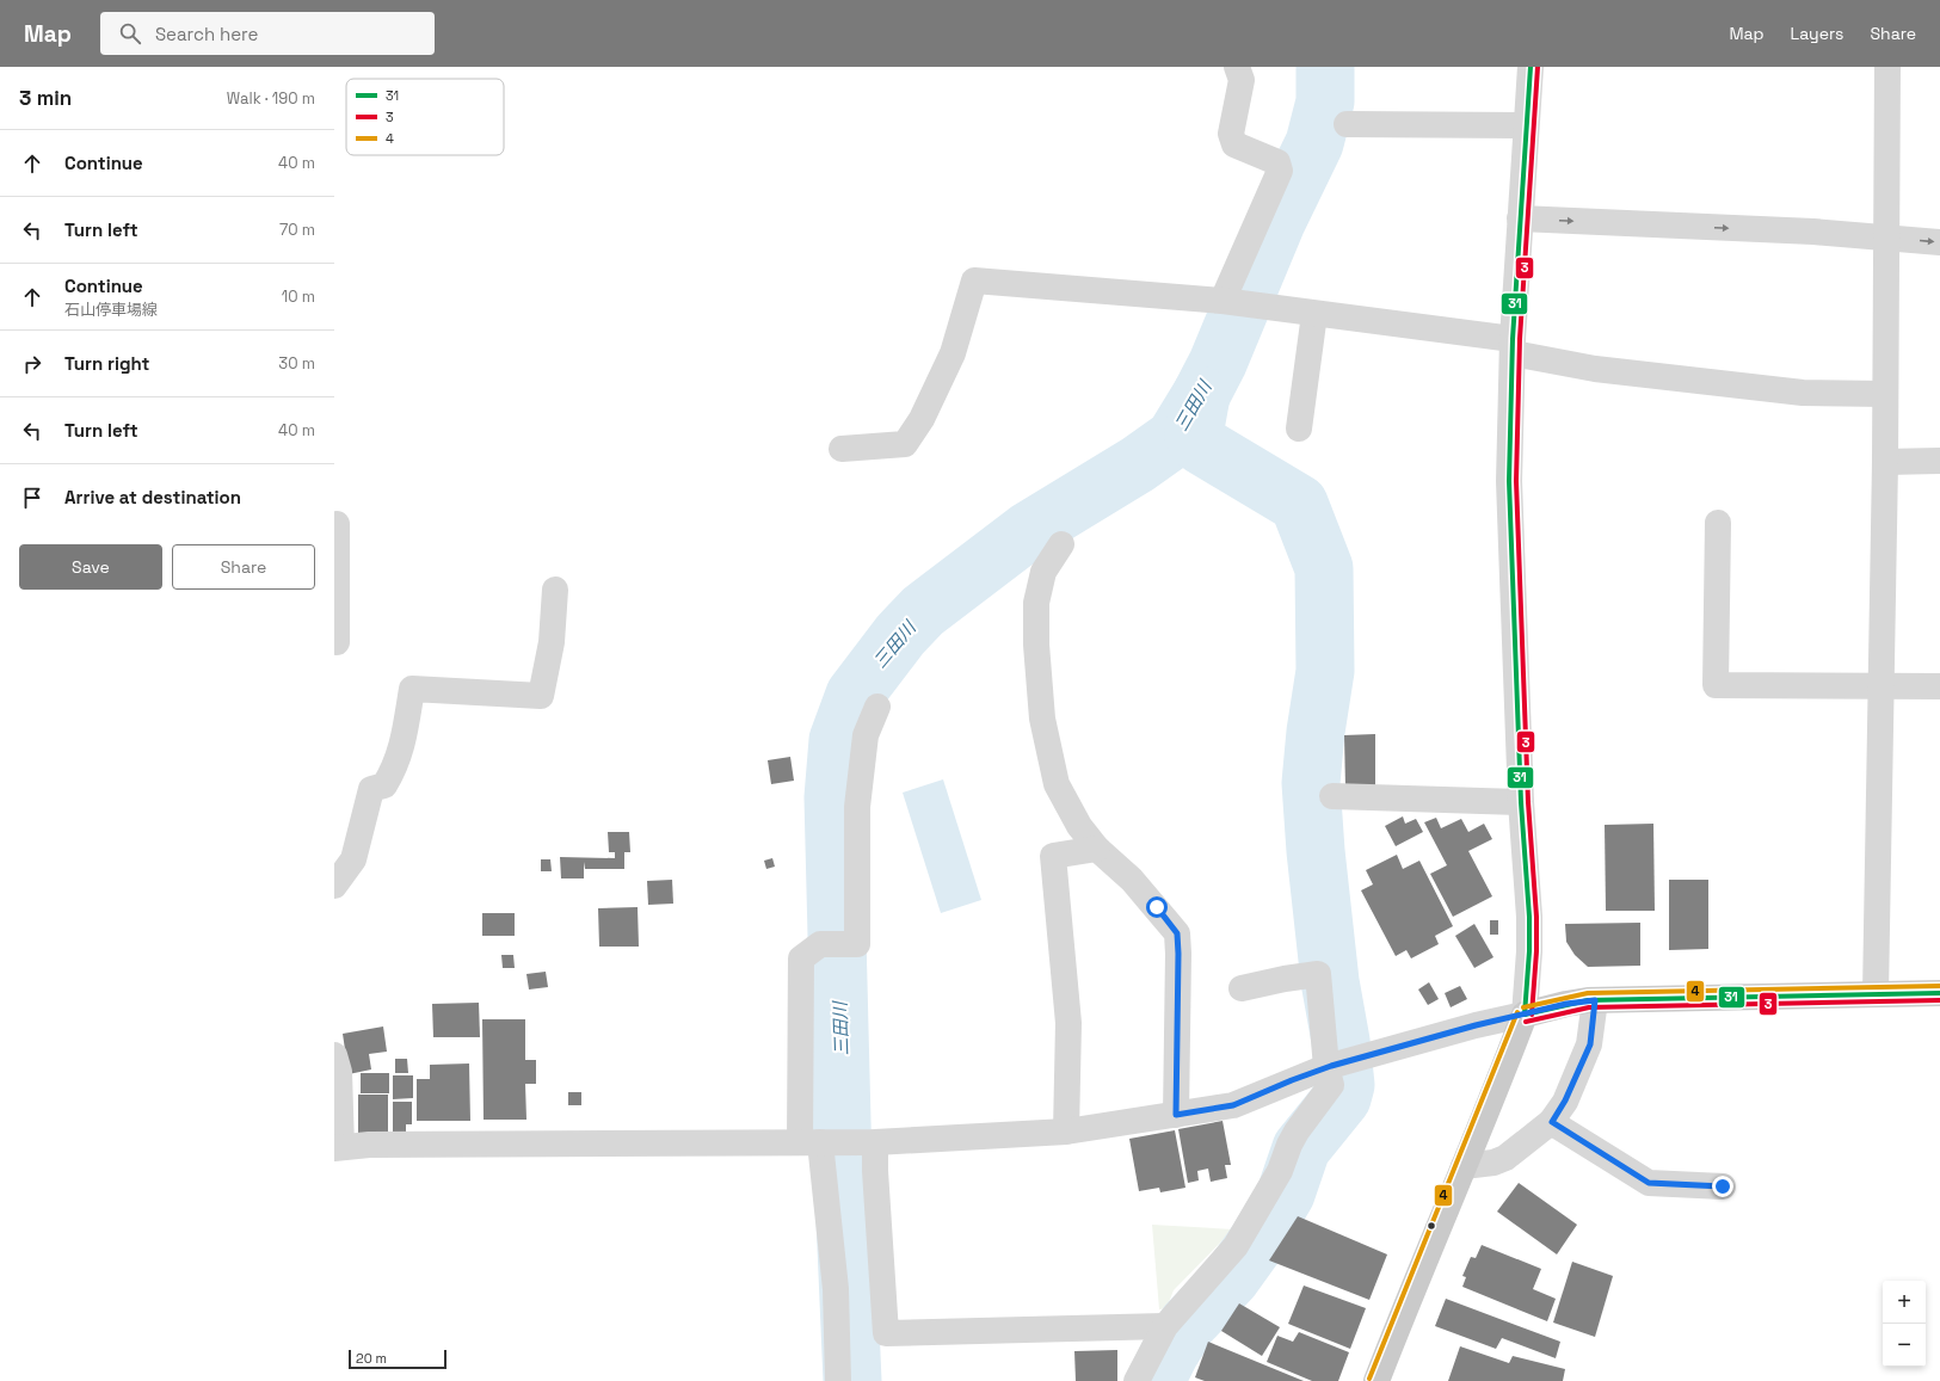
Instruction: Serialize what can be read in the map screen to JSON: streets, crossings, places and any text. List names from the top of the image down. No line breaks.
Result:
{"water":["三田川"],"lines":["transit line 31","transit line 3","transit line 4"],"legend":["31","3","4"],"scale_bar":"20 m","page":{"header":"Map","search":"Search here","nav":["Map","Layers","Share"],"heading":["3 min","Walk · 190 m"],"list":[["Continue","40 m"],["Turn left","70 m"],["Continue","石山停車場線","10 m"],["Turn right","30 m"],["Turn left","40 m"],"Arrive at destination"],"buttons":["Save","Share"],"map_buttons":["+","−"],"scale":"20 m"}}
